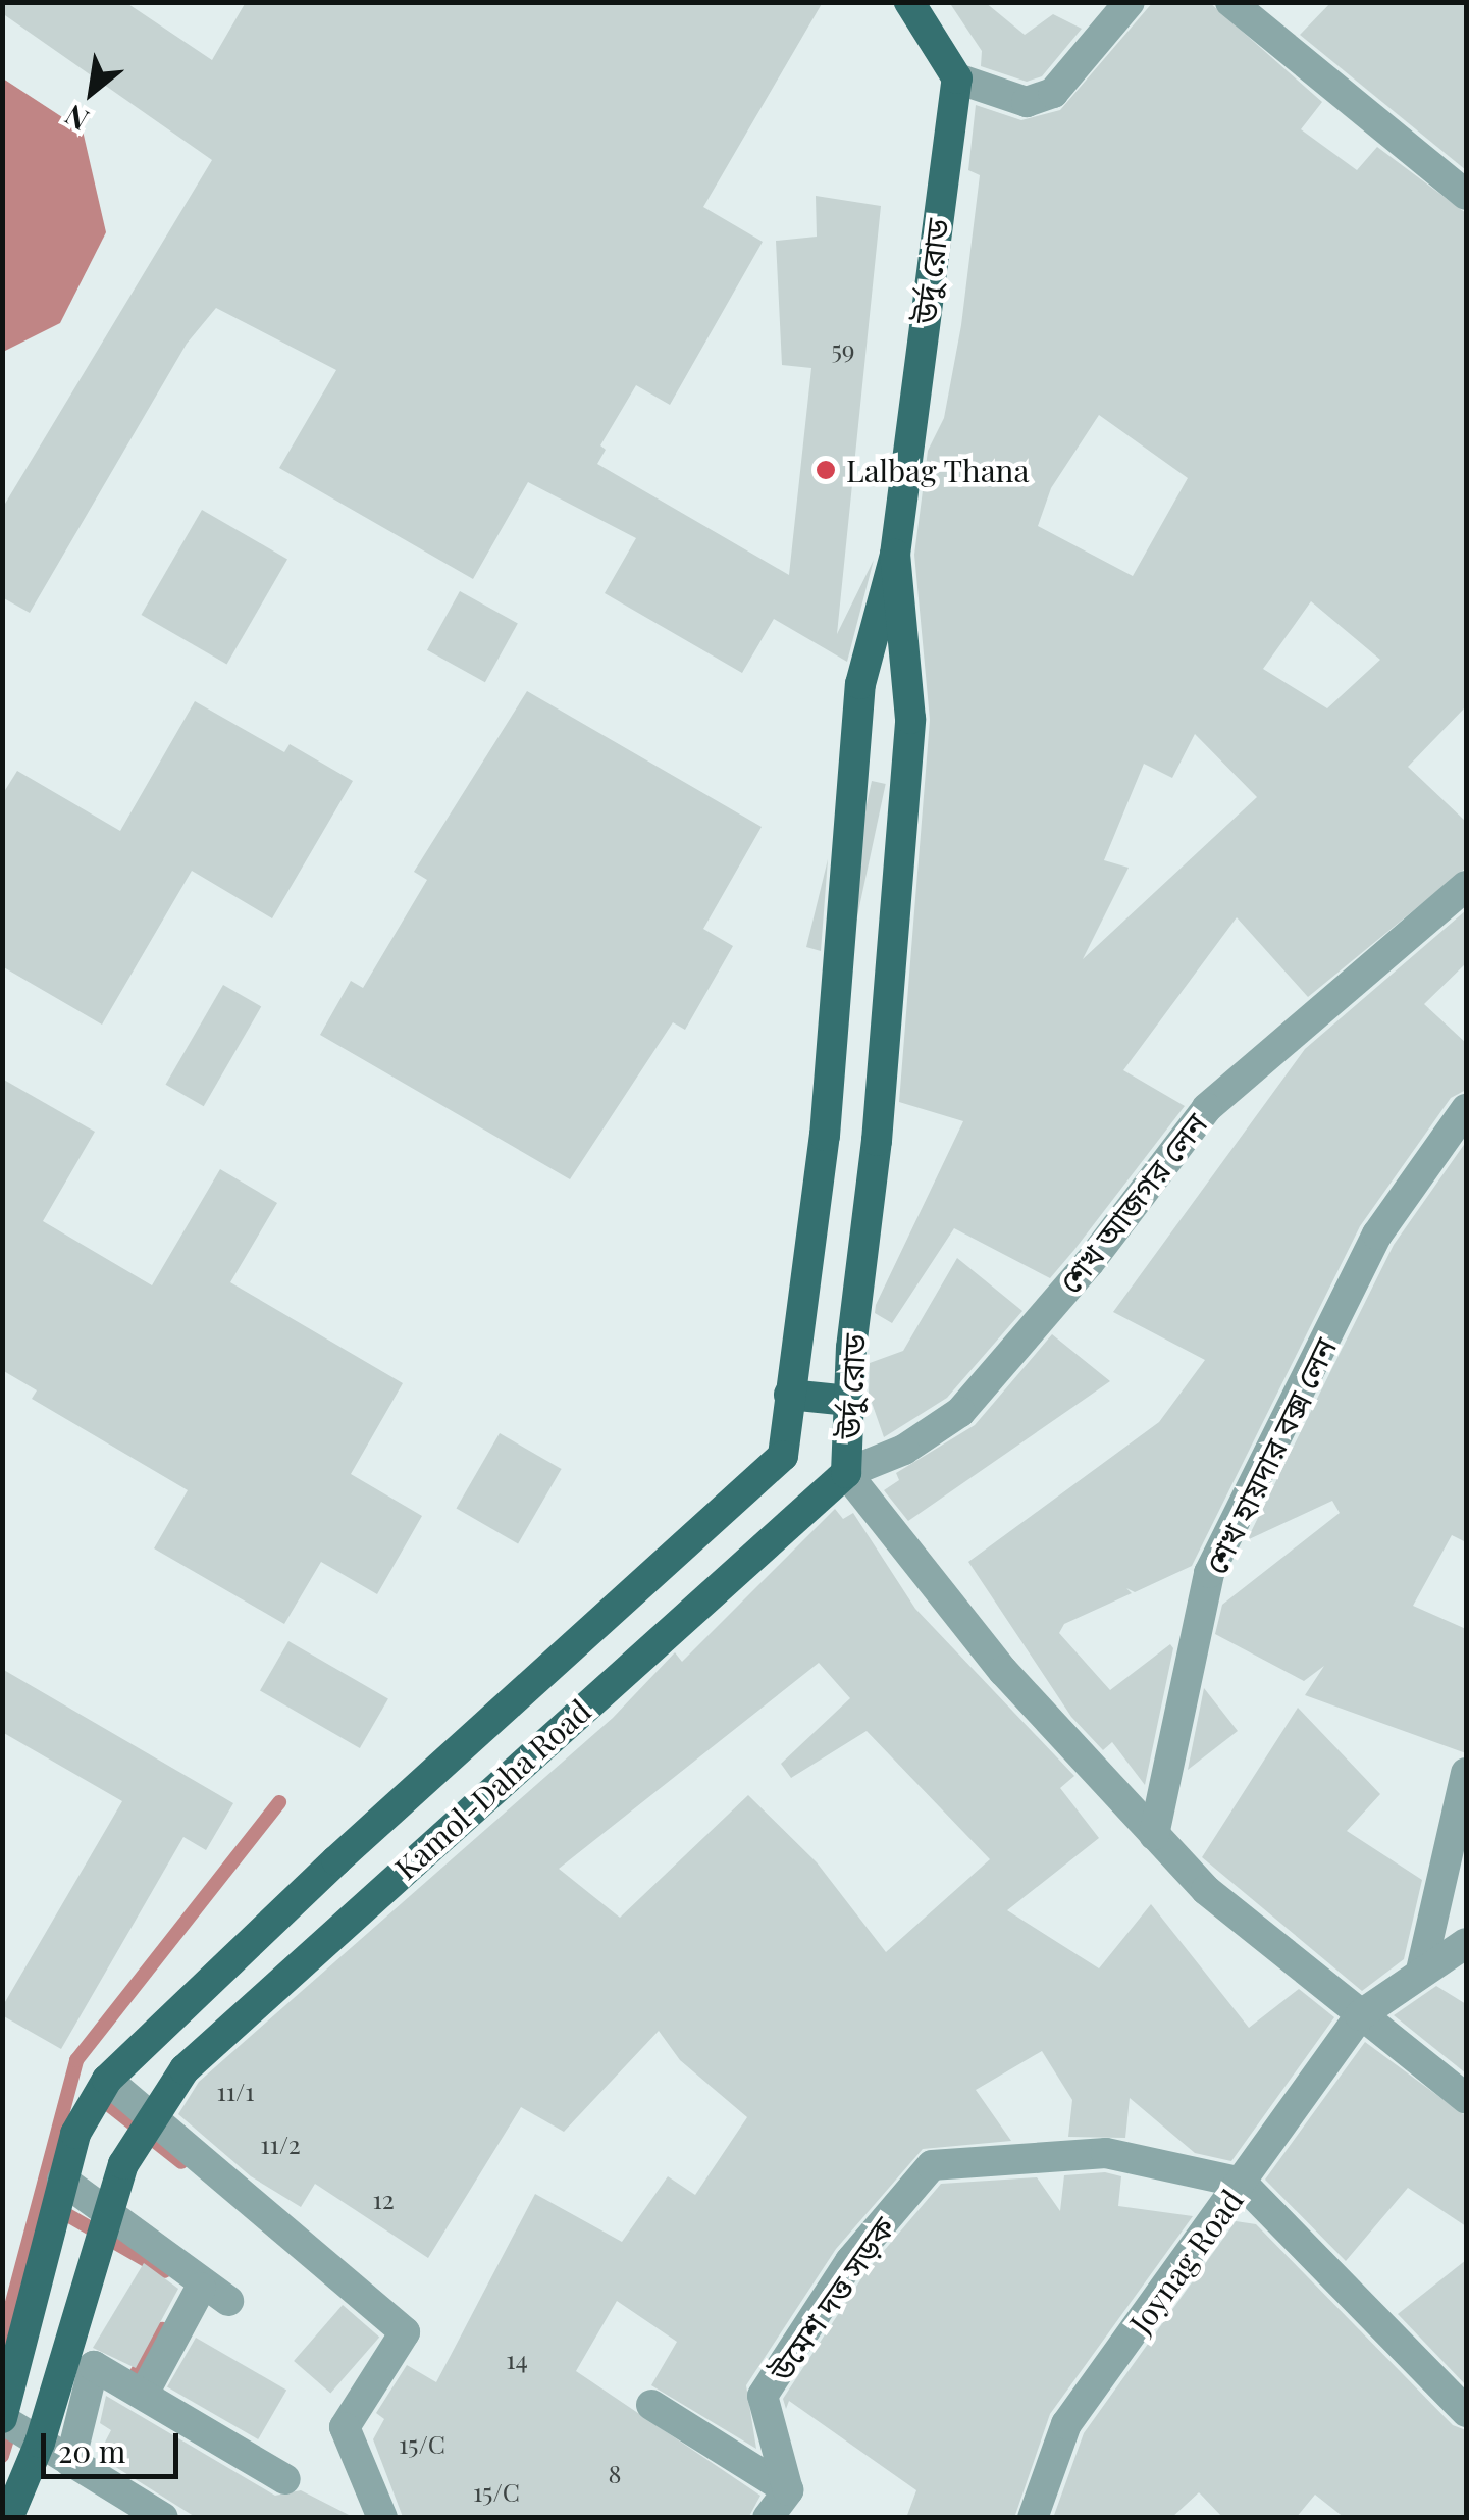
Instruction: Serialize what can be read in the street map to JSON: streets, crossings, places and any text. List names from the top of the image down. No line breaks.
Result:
{"streets":{"main road":["উর্দু রোড","Kamol-Daha Road"],"street":["শেখ আজগর লেন","শেখ হায়দার বক্স লেন","Joynag Road","উমেশ দত্ত সড়ক"]},"crossings":[["উর্দু রোড","শেখ আজগর লেন"],["উর্দু রোড","শেখ হায়দার বক্স লেন"],["উর্দু রোড","Kamol-Daha Road"],["উর্দু রোড","Joynag Road"],["শেখ আজগর লেন","Kamol-Daha Road"],["Joynag Road","উমেশ দত্ত সড়ক"]],"places":["Lalbag Thana"],"house_numbers":["59","11/1","11/2","12","14","15/C","8","15/C"],"scale_bar":"20 m","north":"bottom left"}
